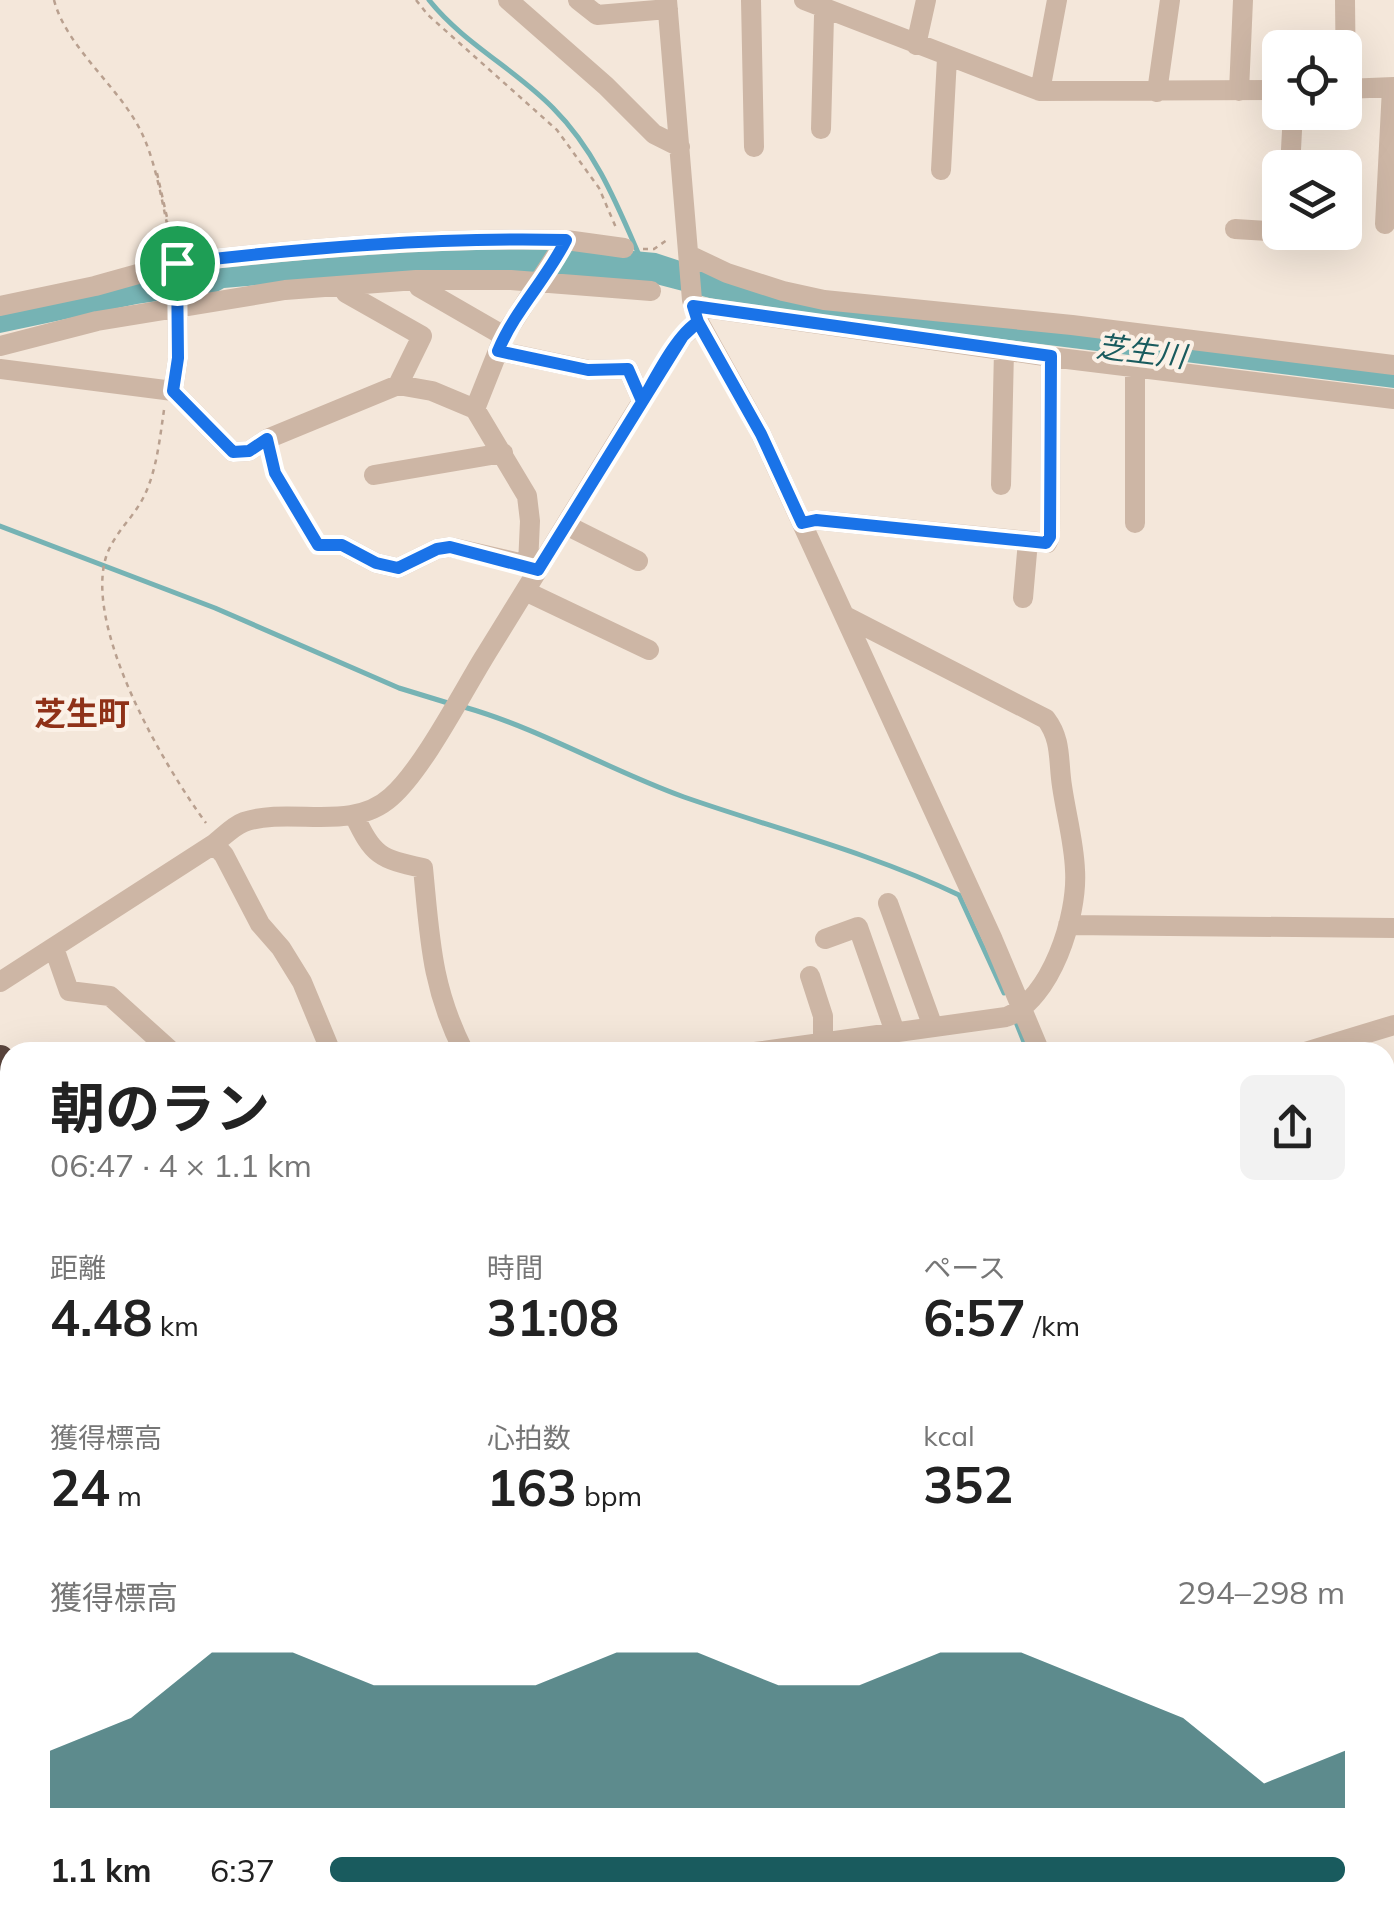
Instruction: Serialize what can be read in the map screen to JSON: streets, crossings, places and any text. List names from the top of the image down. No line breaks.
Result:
{"districts":["芝生町"],"water":["芝生川"],"page":{"heading":["朝のラン","06:47 · 4 × 1.1 km"],"stats":[["距離","4.48 km"],["時間","31:08"],["ペース","6:57 /km"],["獲得標高","24 m"],["心拍数","163 bpm"],["kcal","352"]],"chart":["獲得標高","294–298 m"],"list":[{"name":"1.1 km","note":"6:37"}]}}
